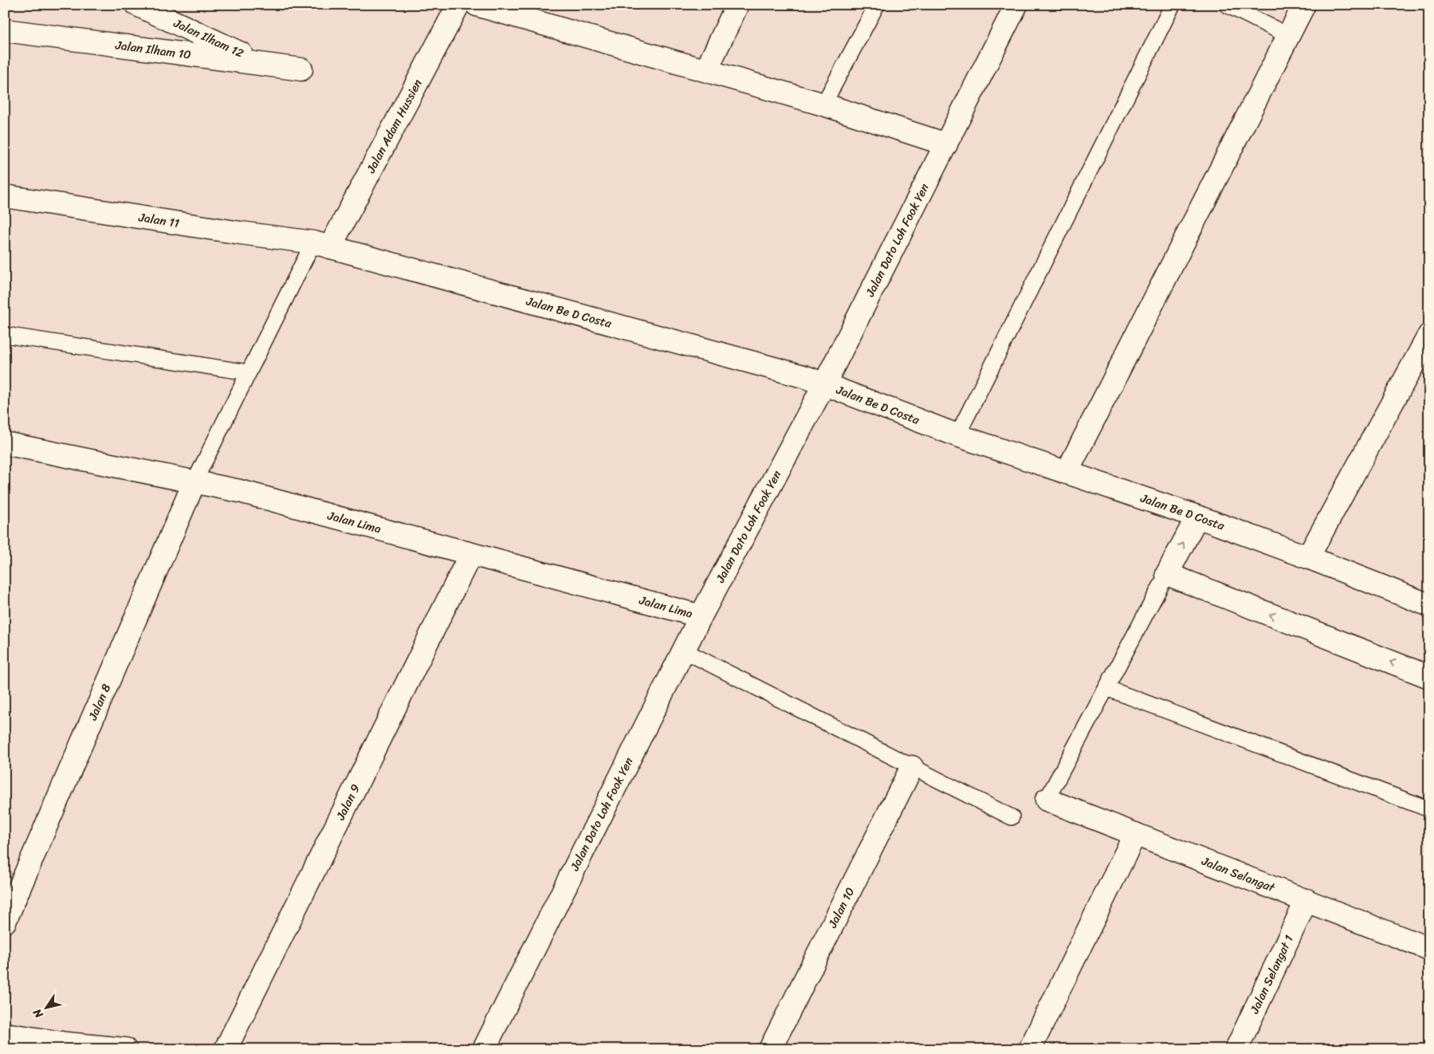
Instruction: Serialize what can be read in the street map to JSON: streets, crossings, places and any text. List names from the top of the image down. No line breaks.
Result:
{"streets":{"street":["Jalan Ilham 12","Jalan Ilham 10","Jalan Adam Hussien","Jalan 11","Jalan Dato Loh Fook Yen","Jalan Be D Costa","Jalan Lima","Jalan 8","Jalan 9","Jalan Selangat","Jalan 10","Jalan Selangat 1"]},"crossings":[["Jalan Ilham 12","Jalan Ilham 10"],["Jalan Adam Hussien","Jalan 11"],["Jalan Adam Hussien","Jalan Be D Costa"],["Jalan 11","Jalan Be D Costa"],["Jalan Dato Loh Fook Yen","Jalan Be D Costa"],["Jalan Dato Loh Fook Yen","Jalan Lima"],["Jalan Lima","Jalan 8"],["Jalan Lima","Jalan 9"],["Jalan Selangat","Jalan Selangat 1"]],"north":"bottom left"}
